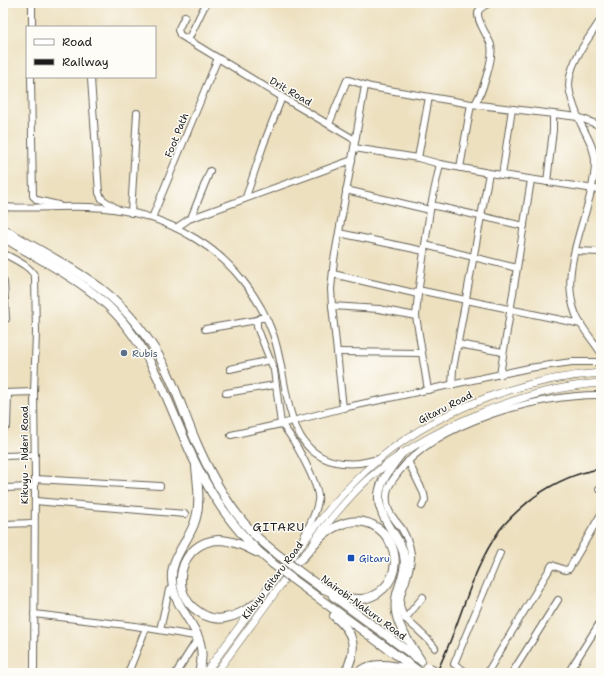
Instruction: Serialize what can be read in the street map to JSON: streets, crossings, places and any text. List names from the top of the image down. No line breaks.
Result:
{"streets":{"highway":["Nairobi-Nakuru Road"],"main road":["Gitaru Road","Kikuyu Gitaru Road"],"street":["Drit Road","Foot Path","Kikuyu - Nderi Road"]},"crossings":[["Drit Road","Foot Path"],["Gitaru Road","Kikuyu Gitaru Road"]],"districts":["GITARU"],"places":{"other":["Rubis"],"transit":["Gitaru"]},"legend":["Road","Railway"]}
